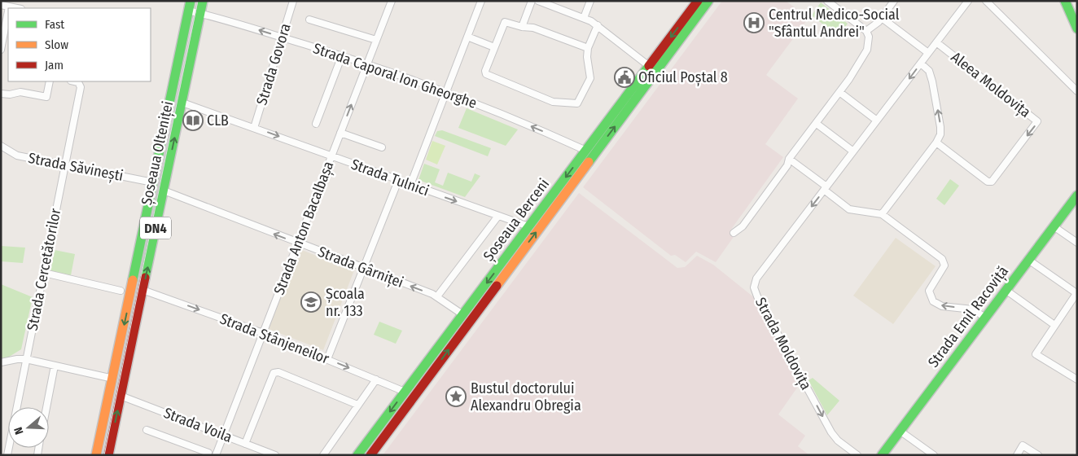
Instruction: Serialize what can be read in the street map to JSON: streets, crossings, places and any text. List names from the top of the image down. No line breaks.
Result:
{"streets":{"main road":["Șoseaua Olteniței","Șoseaua Berceni","DN4","Strada Emil Racoviță"],"street":["Strada Govora","Strada Caporal Ion Gheorghe","Aleea Moldovița","Strada Săvinești","Strada Tulnici","Strada Anton Bacalbașa","Strada Gârniței","Strada Cercetătorilor","Strada Stânjeneilor","Strada Moldovița","Strada Voila"]},"crossings":[["Strada Govora","Strada Caporal Ion Gheorghe"],["Strada Govora","Strada Tulnici"],["Strada Caporal Ion Gheorghe","Șoseaua Olteniței"],["Strada Caporal Ion Gheorghe","Șoseaua Berceni"],["Strada Caporal Ion Gheorghe","Strada Anton Bacalbașa"],["Aleea Moldovița","Strada Moldovița"],["Șoseaua Olteniței","Strada Săvinești"],["Șoseaua Olteniței","Strada Tulnici"],["Șoseaua Olteniței","Strada Gârniței"],["Șoseaua Olteniței","Strada Stânjeneilor"],["Șoseaua Olteniței","Strada Voila"],["Strada Săvinești","Strada Cercetătorilor"],["Strada Tulnici","Șoseaua Berceni"],["Strada Tulnici","Strada Anton Bacalbașa"],["Șoseaua Berceni","Strada Gârniței"],["Șoseaua Berceni","Strada Stânjeneilor"],["Strada Anton Bacalbașa","Strada Gârniței"],["Strada Anton Bacalbașa","Strada Stânjeneilor"],["Strada Anton Bacalbașa","Strada Voila"]],"one_way":["Strada Caporal Ion Gheorghe","Strada Tulnici","Strada Gârniței","Strada Stânjeneilor","Strada Moldovița"],"places":{"hospital":["Centrul Medico-Social \"Sfântul Andrei\""],"public building":["Oficiul Poștal 8"],"library":["CLB"],"school or university":["Școala nr. 133"],"place":["Bustul doctorului Alexandru Obregia"]},"legend":["Fast","Slow","Jam"],"north":"left"}
